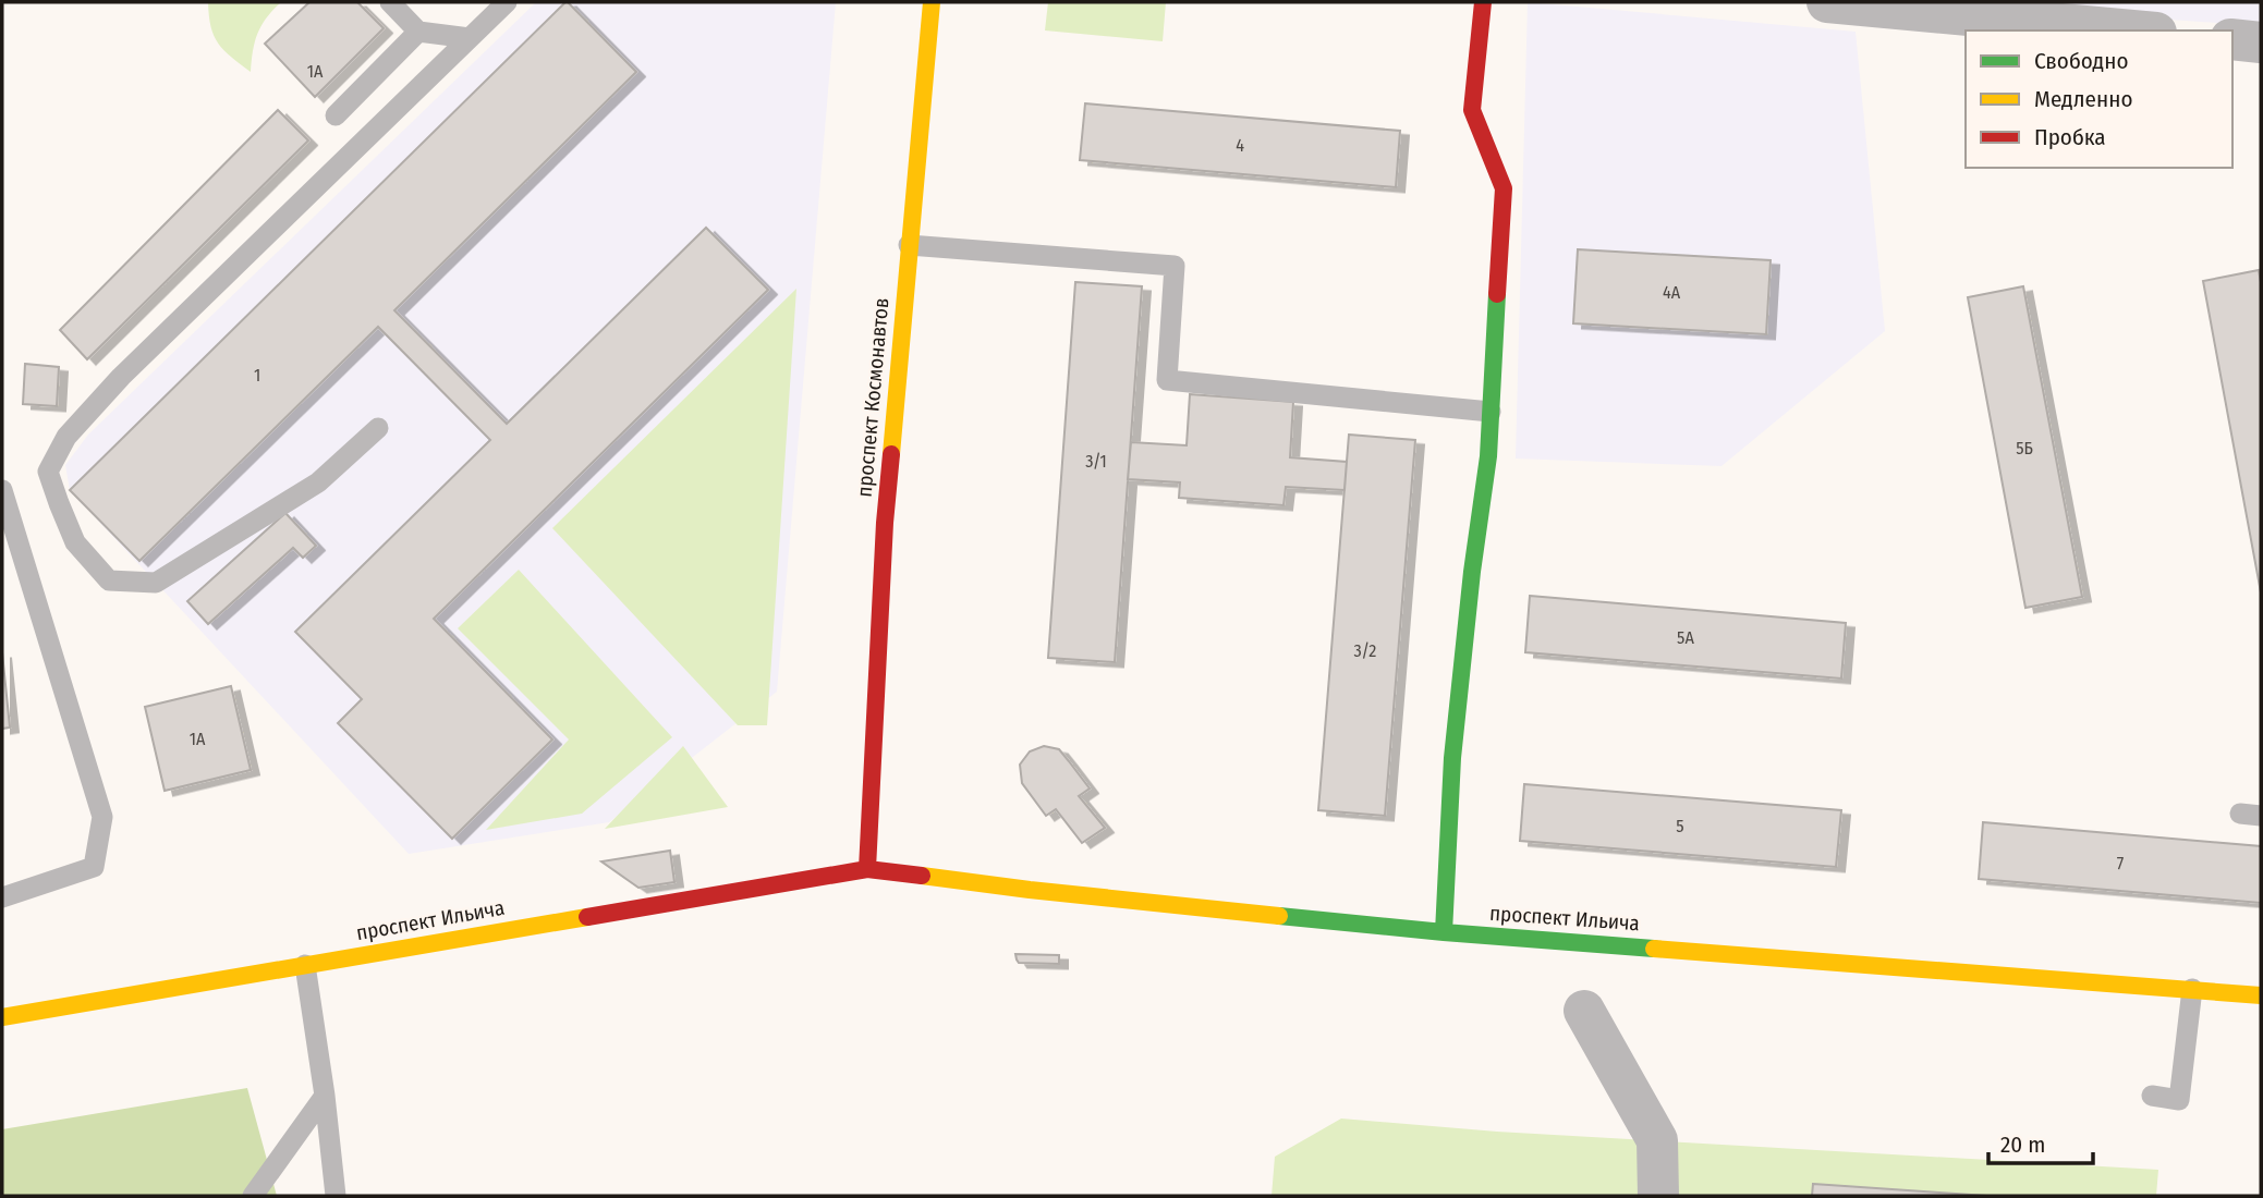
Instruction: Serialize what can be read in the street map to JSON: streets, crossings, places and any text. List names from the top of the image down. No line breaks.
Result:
{"streets":{"main road":["проспект Космонавтов","проспект Ильича"]},"crossings":[["проспект Космонавтов","проспект Ильича"]],"house_numbers":["1А","4","4А","1","5Б","3/1","5А","3/2","1А","5","7"],"legend":["Свободно","Медленно","Пробка"],"scale_bar":"20 m"}
